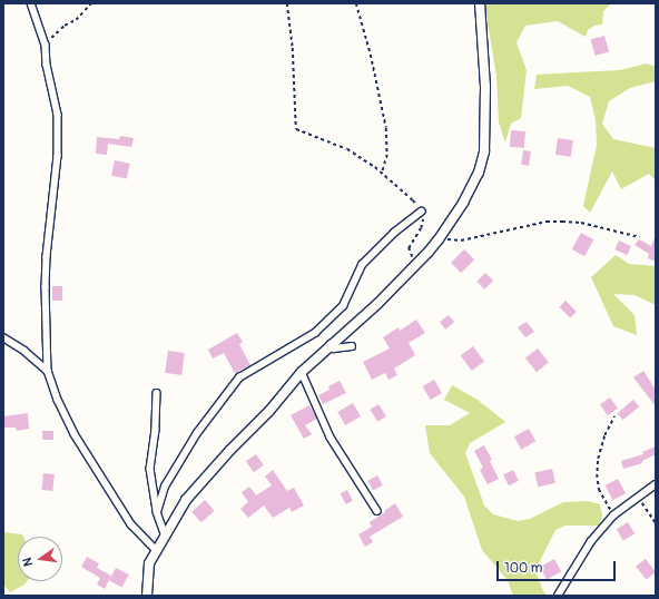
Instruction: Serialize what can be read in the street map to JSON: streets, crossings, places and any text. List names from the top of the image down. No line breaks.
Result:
{"scale_bar":"100 m","north":"left"}
